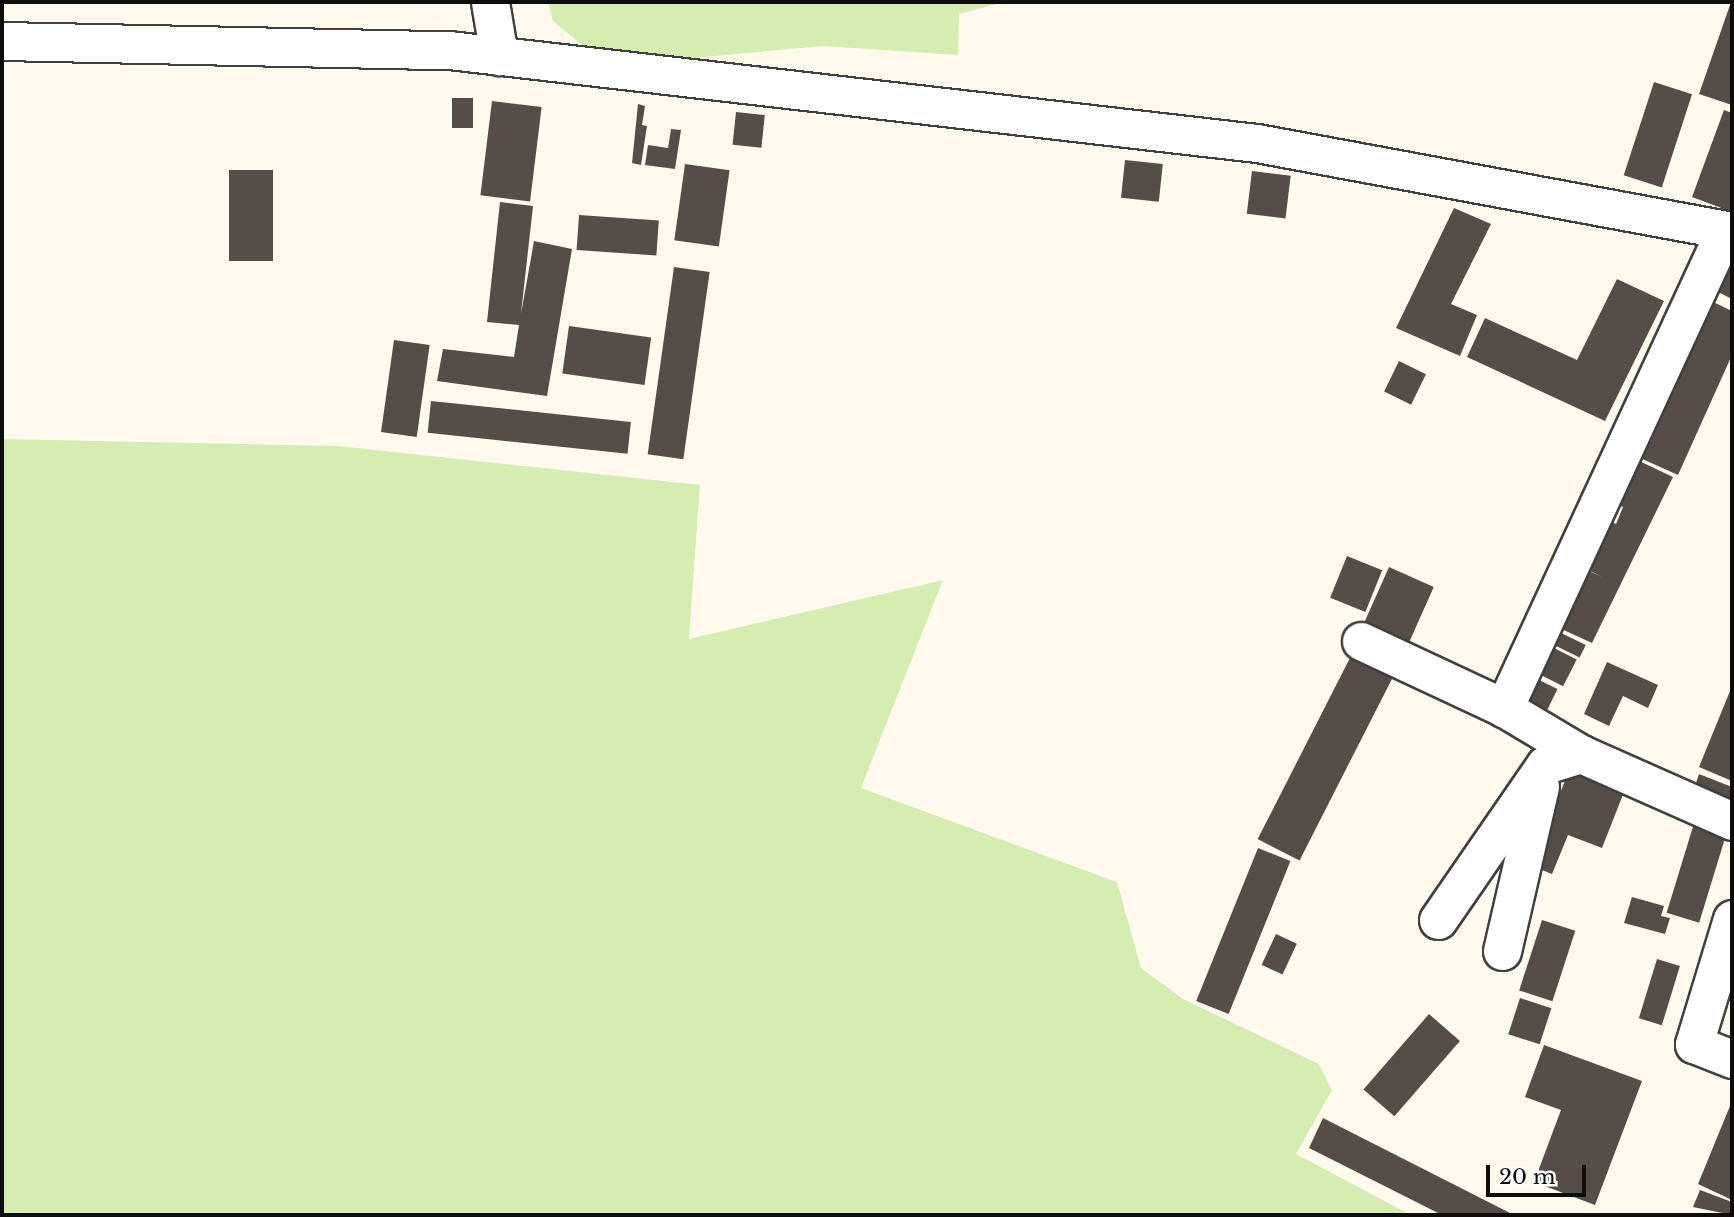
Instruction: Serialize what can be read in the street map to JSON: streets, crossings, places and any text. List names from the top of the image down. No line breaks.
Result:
{"scale_bar":"20 m"}
